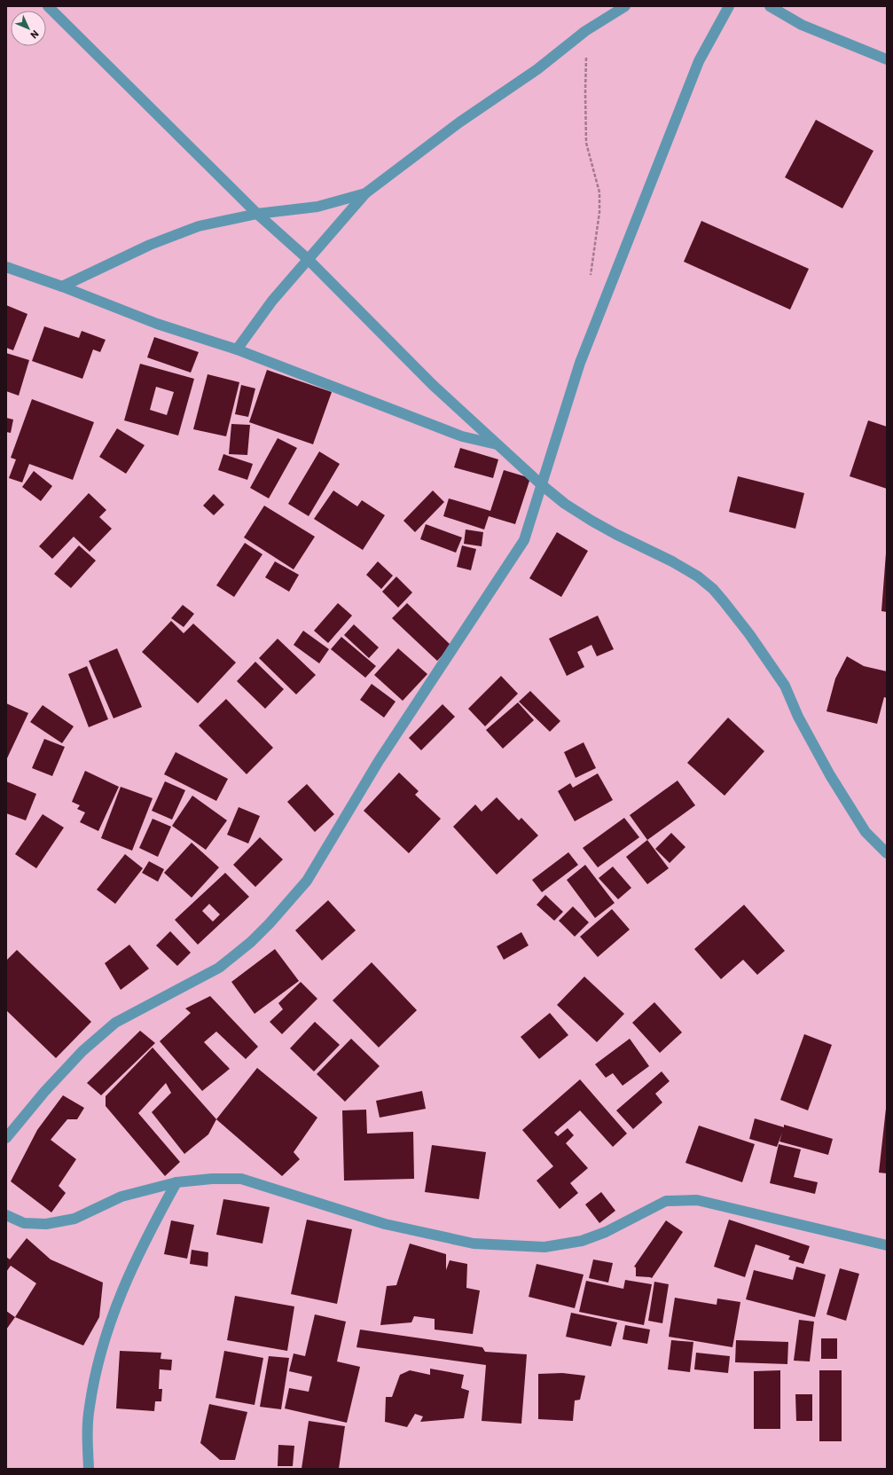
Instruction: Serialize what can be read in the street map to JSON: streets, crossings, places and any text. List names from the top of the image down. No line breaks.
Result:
{"north":"bottom right"}
